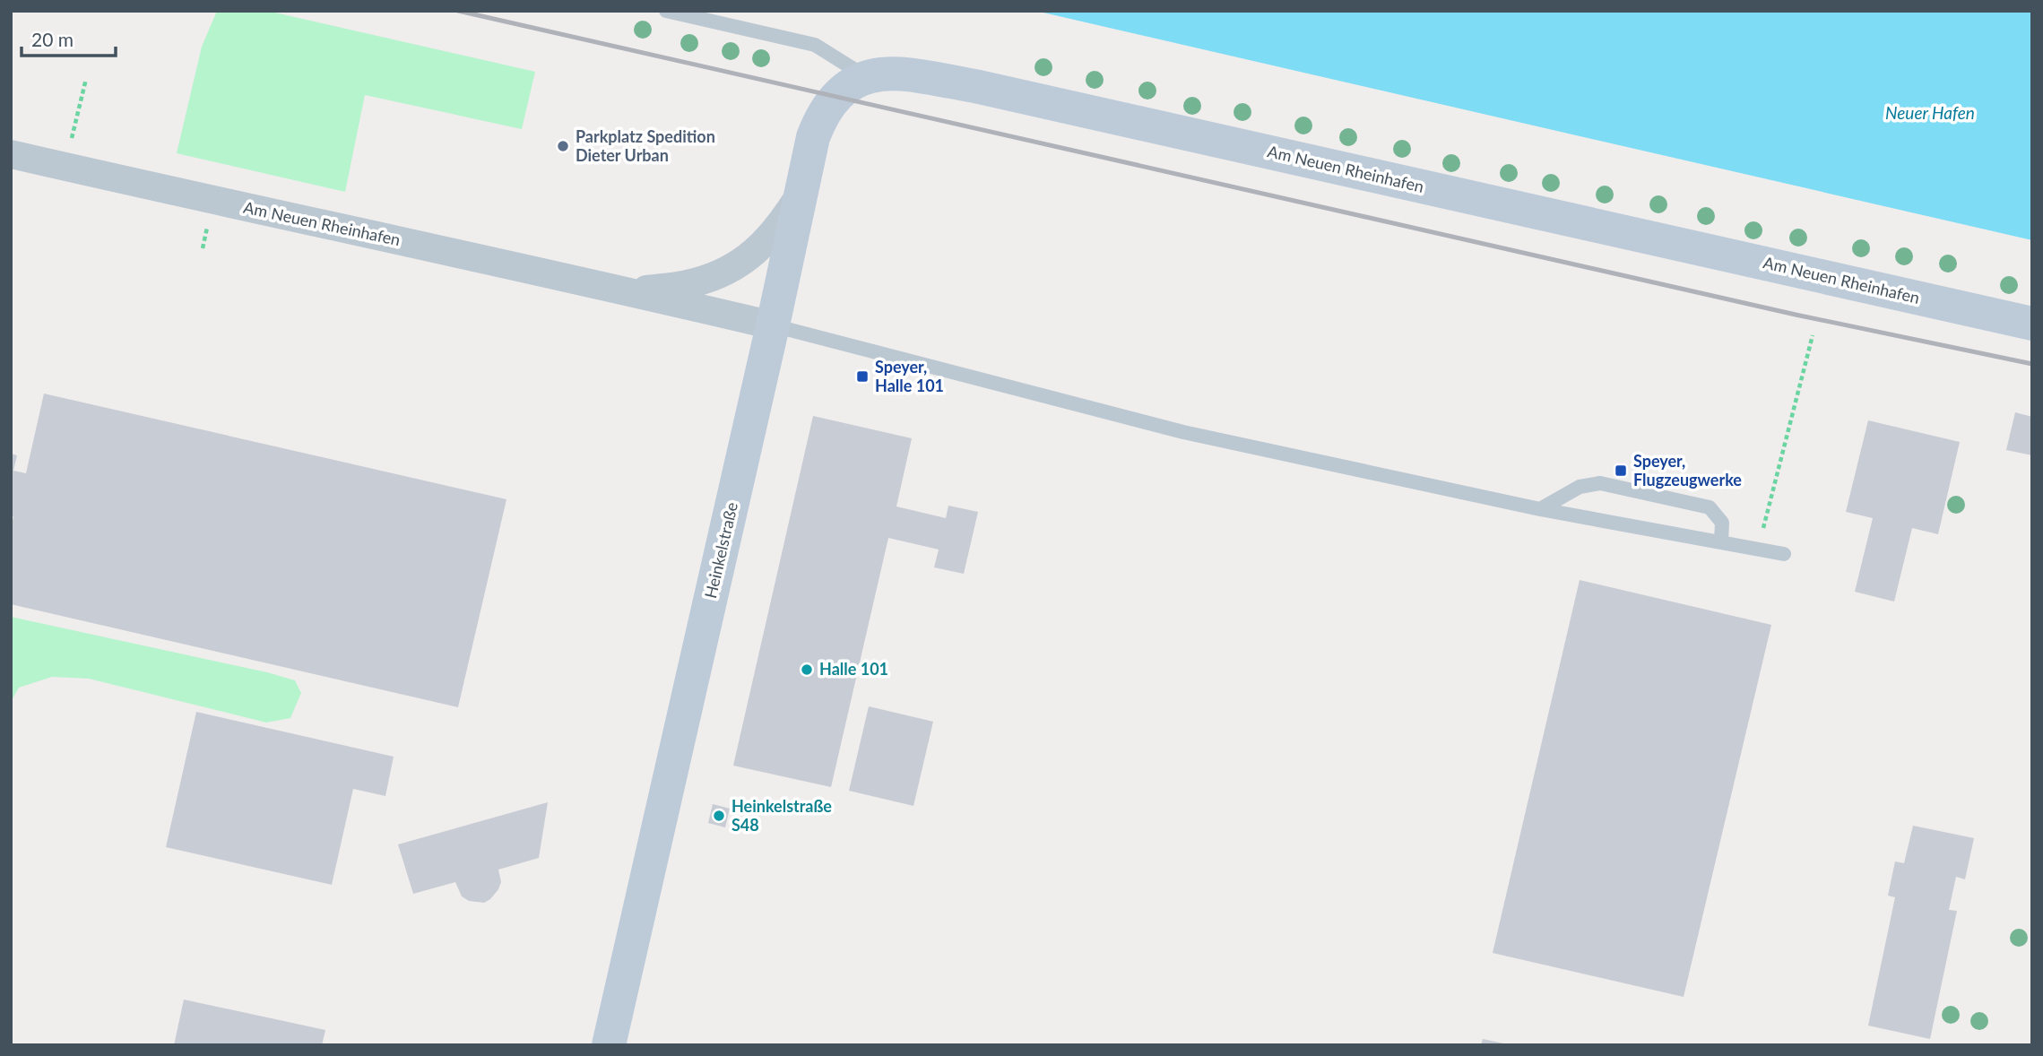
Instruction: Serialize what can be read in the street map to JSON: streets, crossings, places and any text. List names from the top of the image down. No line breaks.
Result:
{"streets":{"street":["Am Neuen Rheinhafen","Heinkelstraße"]},"crossings":[["Am Neuen Rheinhafen","Heinkelstraße"]],"water":["Neuer Hafen"],"places":{"other":["Parkplatz Spedition Dieter Urban","Halle 101","Heinkelstraße S48"],"transit":["Speyer, Halle 101","Speyer, Flugzeugwerke"]},"scale_bar":"20 m"}
